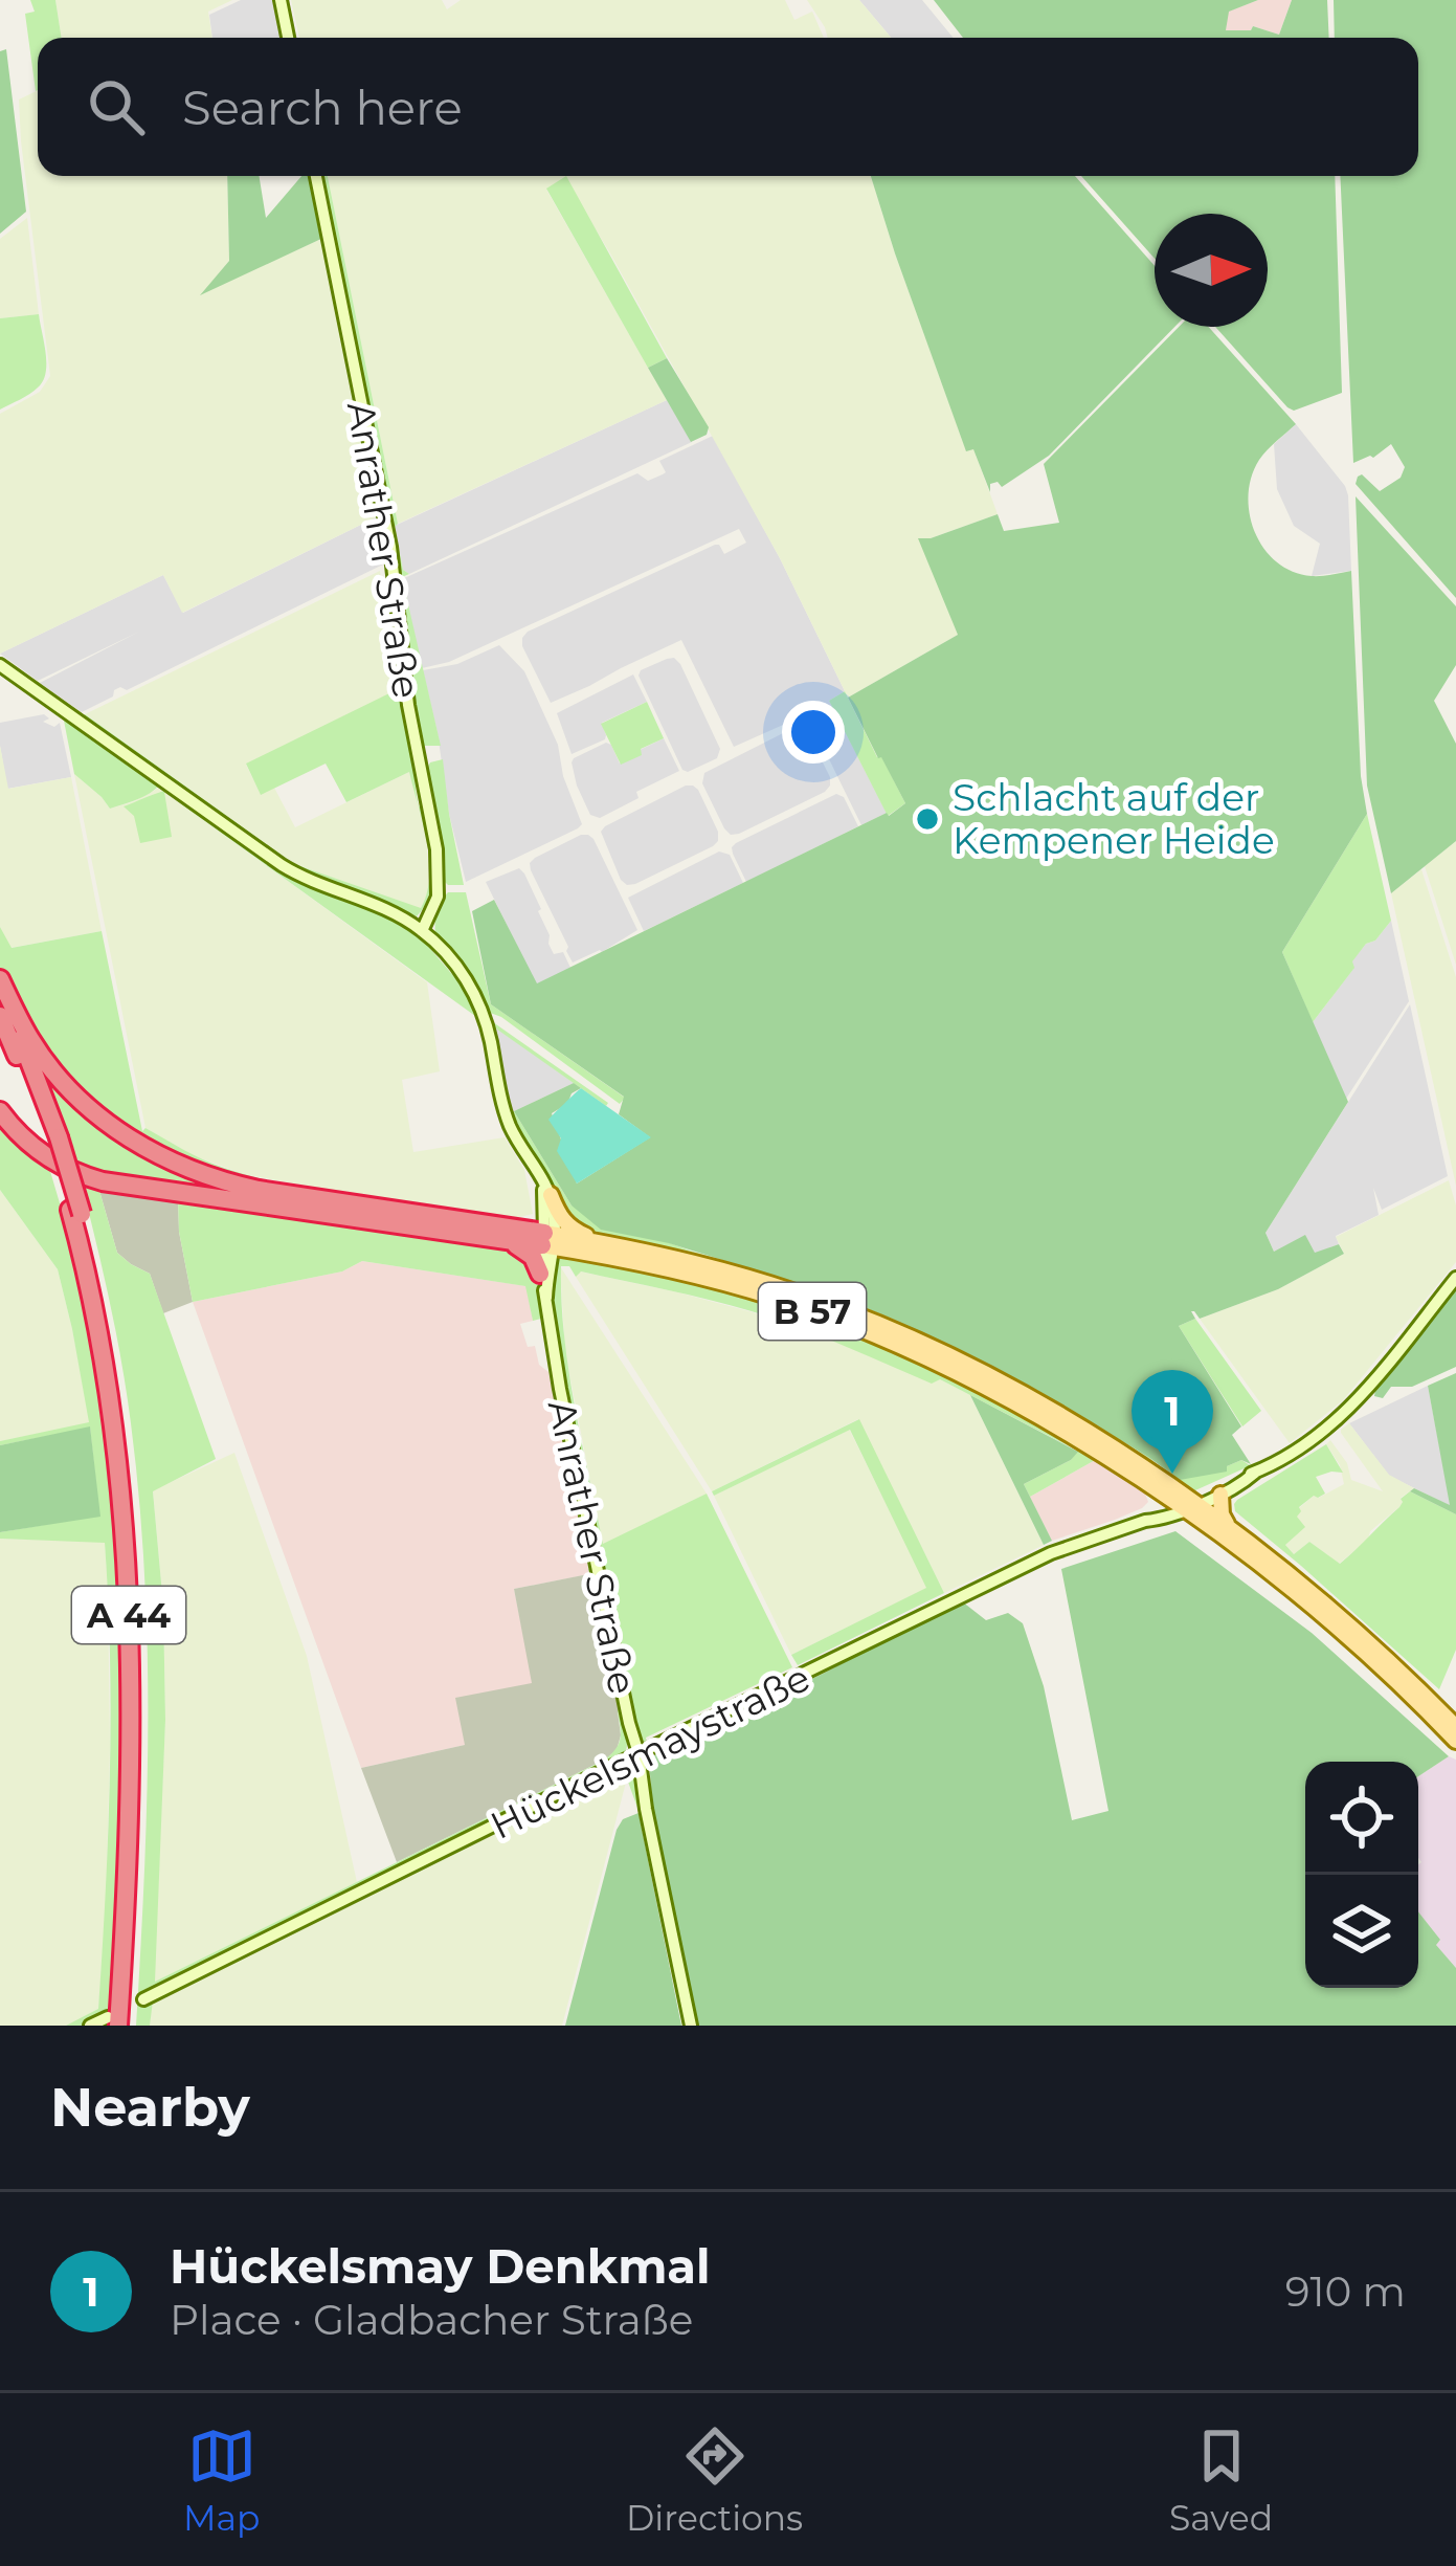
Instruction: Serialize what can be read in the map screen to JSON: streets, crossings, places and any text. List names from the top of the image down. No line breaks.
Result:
{"streets":{"highway":["A 44"],"main road":["Anrather Straße","B 57","Hückelsmaystraße"]},"crossings":[["Anrather Straße","B 57"],["Anrather Straße","Hückelsmaystraße"],["B 57","Hückelsmaystraße"]],"places":["Schlacht auf der Kempener Heide"],"north":"right","page":{"search":"Search here","pins":"1","heading":"Nearby","list":[{"mark":"1","name":"Hückelsmay Denkmal","note":"Place · Gladbacher Straße","value":"910 m"}],"nav":["Map","Directions","Saved"]}}
